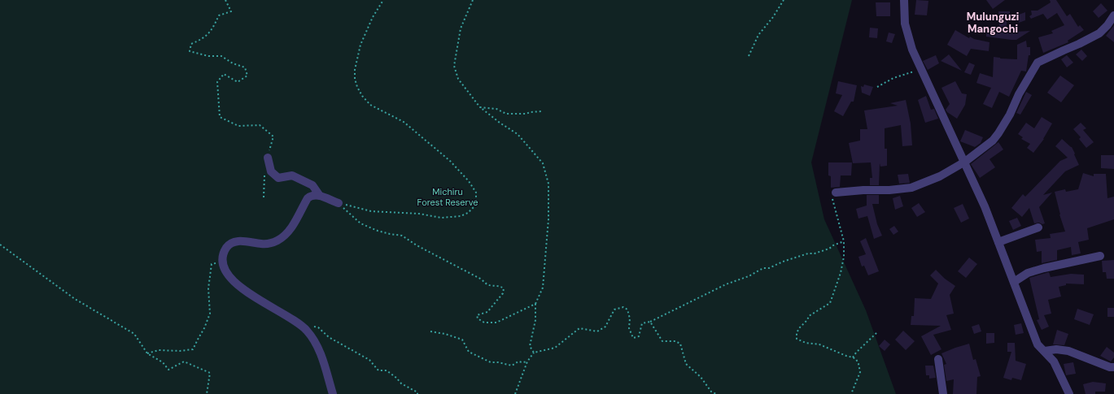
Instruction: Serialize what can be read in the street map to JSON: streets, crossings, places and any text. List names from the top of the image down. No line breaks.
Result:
{"districts":["Mulunguzi Mangochi"],"parks":["Michiru Forest Reserve"]}
